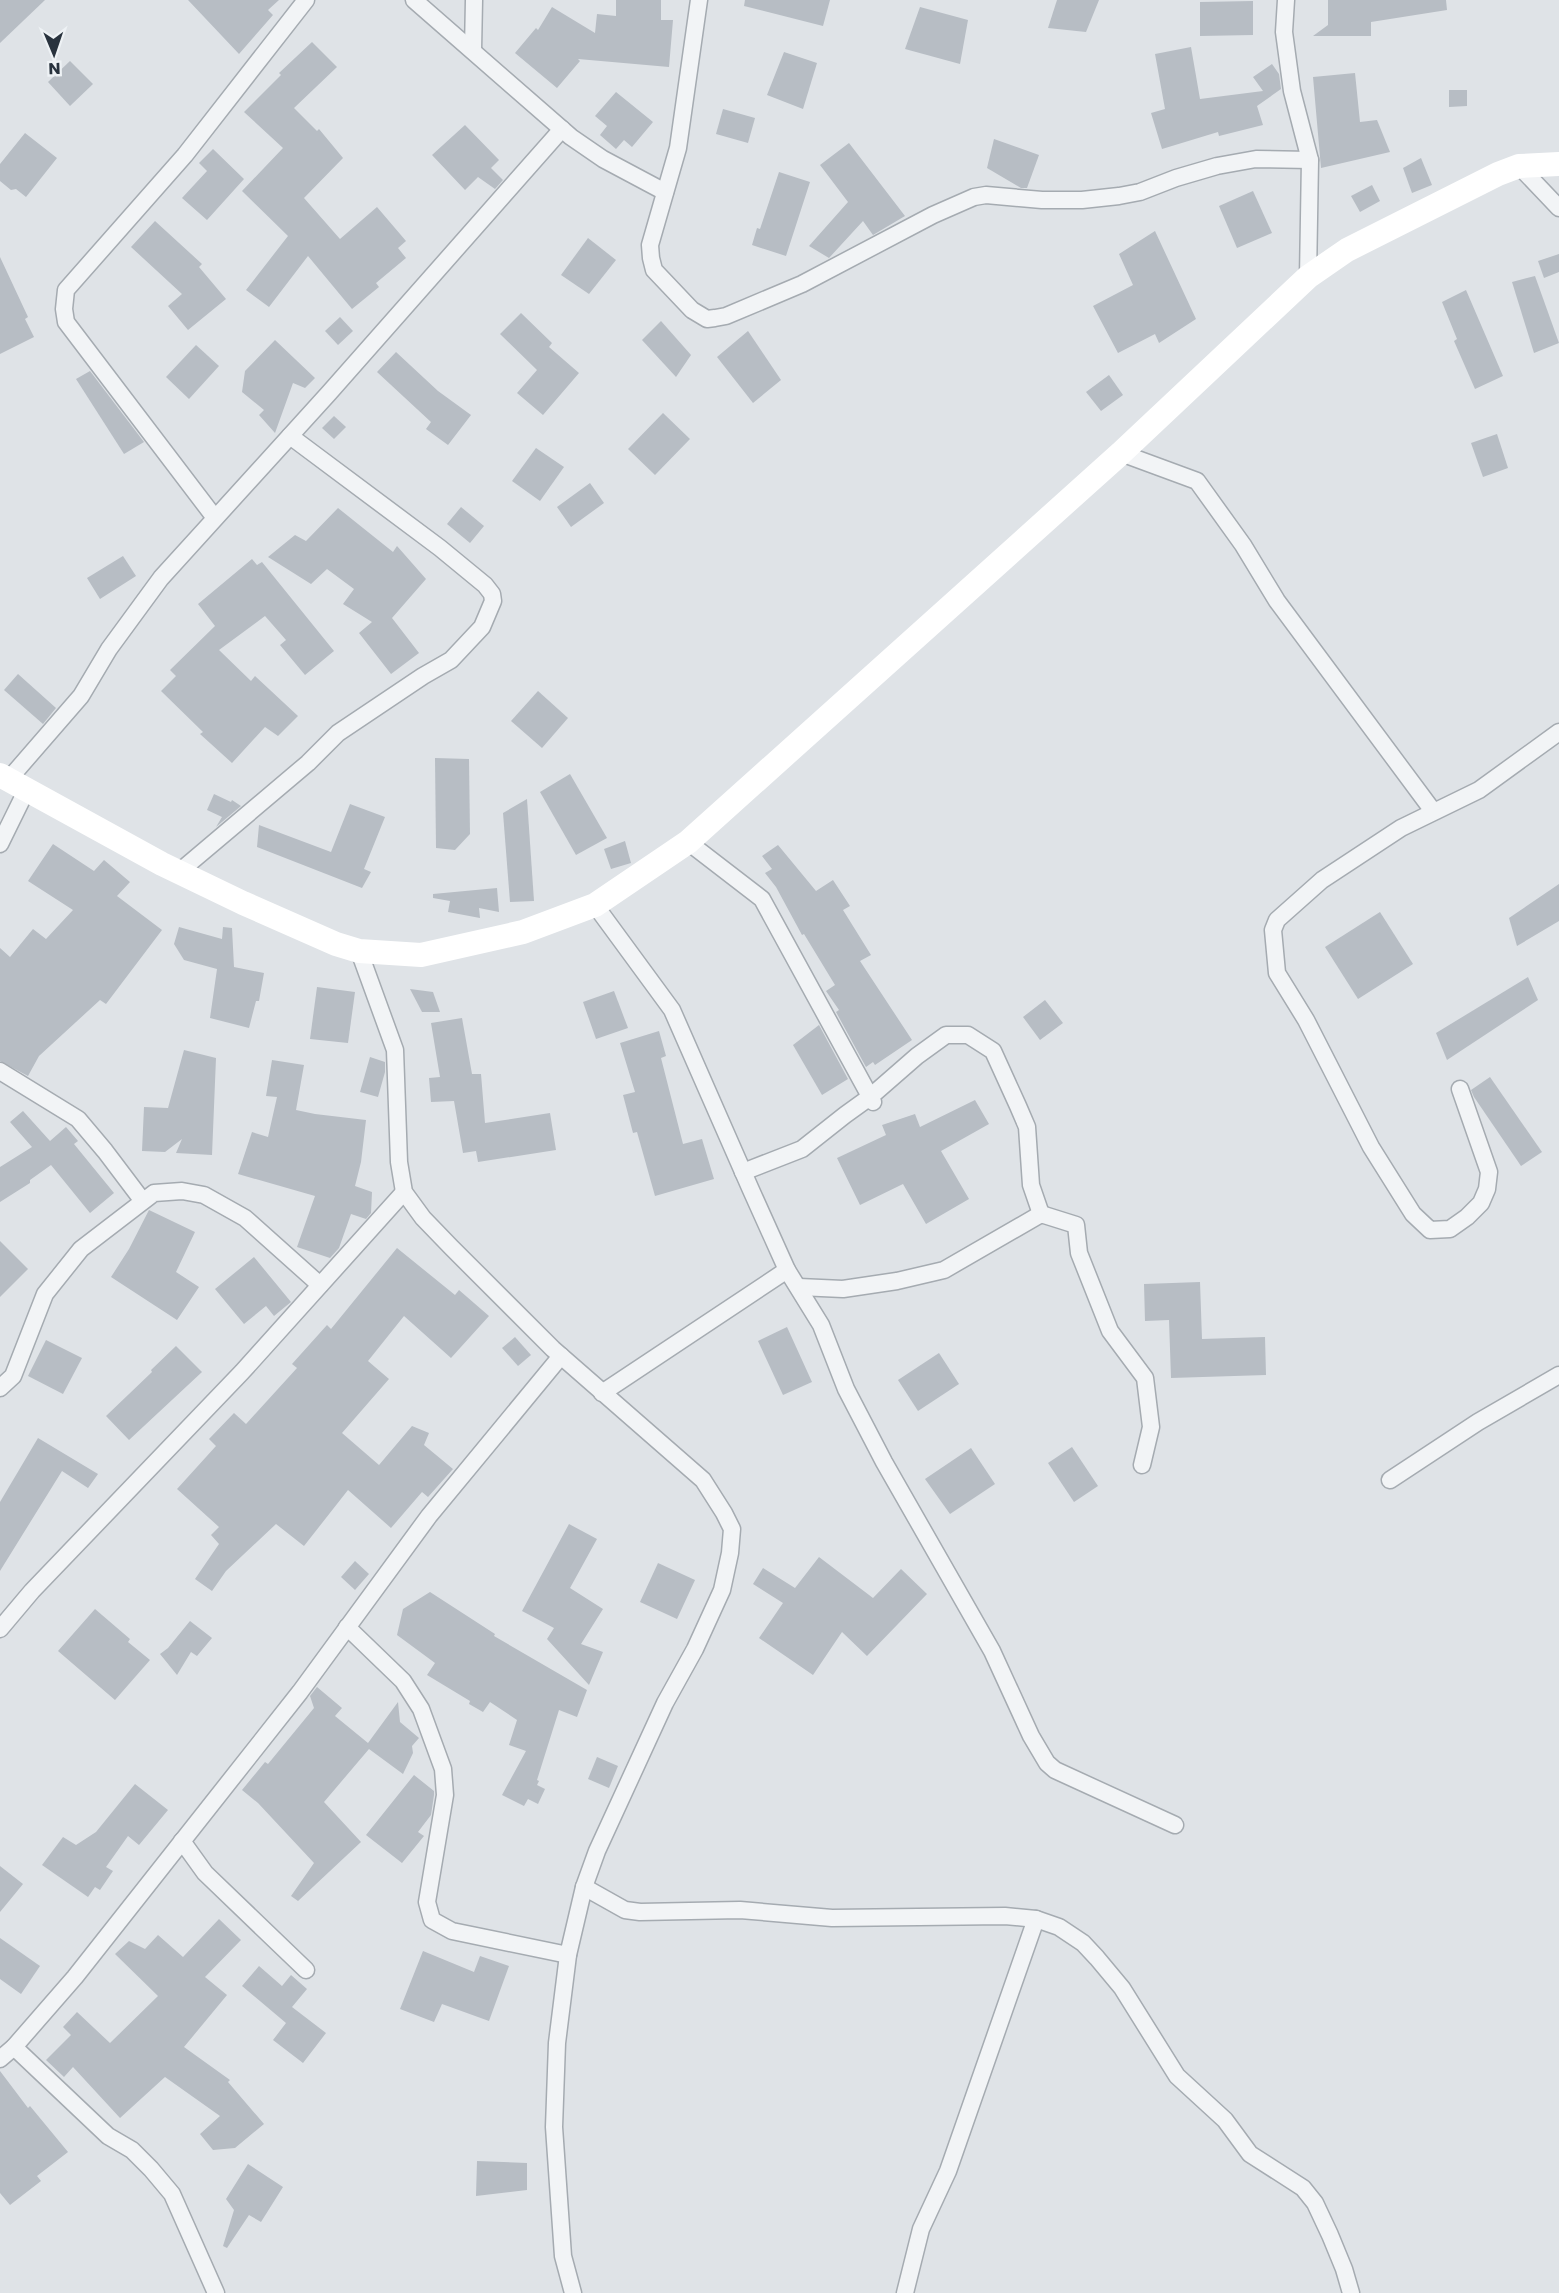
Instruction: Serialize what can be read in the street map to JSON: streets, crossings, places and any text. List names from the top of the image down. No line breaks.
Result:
{"north":"bottom"}
